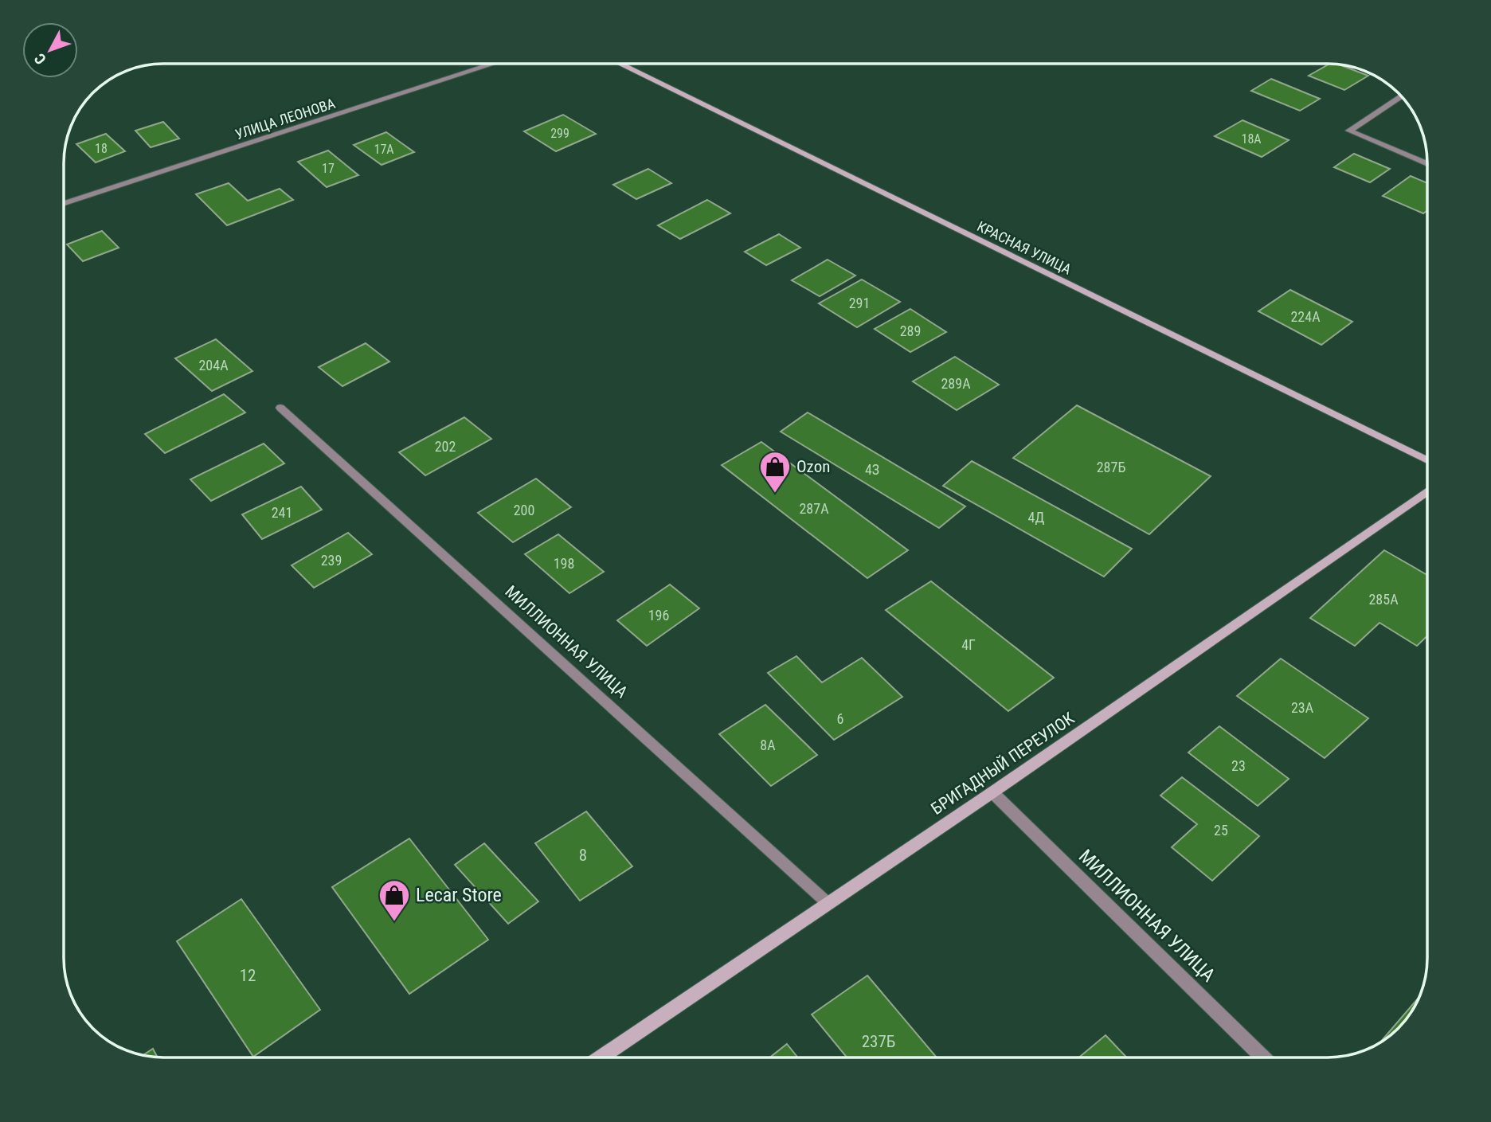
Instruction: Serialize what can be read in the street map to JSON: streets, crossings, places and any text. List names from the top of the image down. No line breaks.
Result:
{"streets":{"main road":["КРАСНАЯ УЛИЦА","БРИГАДНЫЙ ПЕРЕУЛОК"],"street":["УЛИЦА ЛЕОНОВА","МИЛЛИОННАЯ УЛИЦА"]},"crossings":[["МИЛЛИОННАЯ УЛИЦА","БРИГАДНЫЙ ПЕРЕУЛОК"]],"places":{"shop":["Ozon","Lecar Store"]},"house_numbers":["299","18А","18","17А","17","291","224А","289","204А","289А","202","287Б","4З","287А","200","241","4Д","239","198","285А","196","4Г","23А","6","8А","23","25","8","12","237Б"],"north":"bottom left"}
